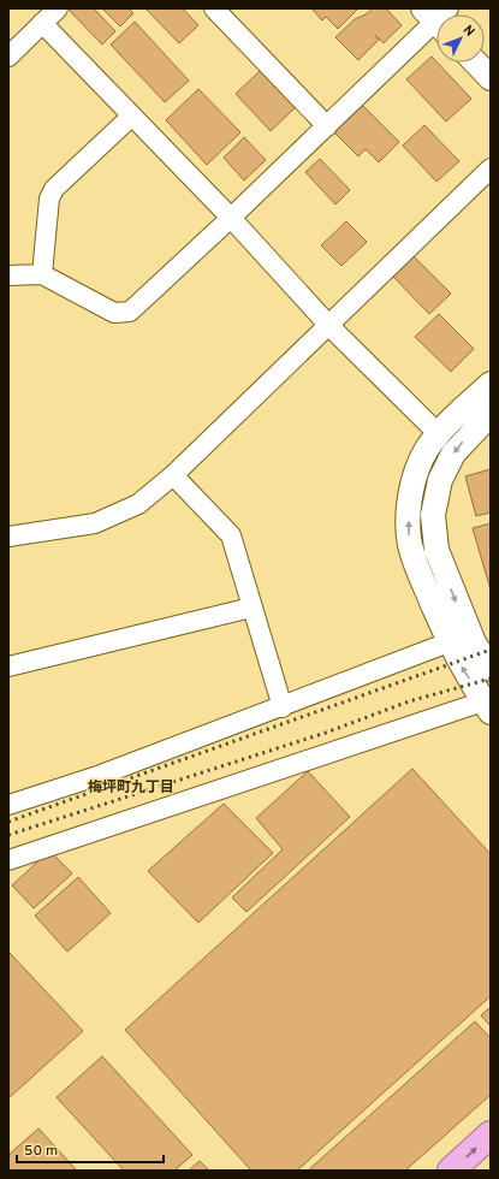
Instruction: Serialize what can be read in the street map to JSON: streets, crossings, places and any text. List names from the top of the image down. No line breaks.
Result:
{"districts":["梅坪町九丁目"],"scale_bar":"50 m","north":"top right"}
